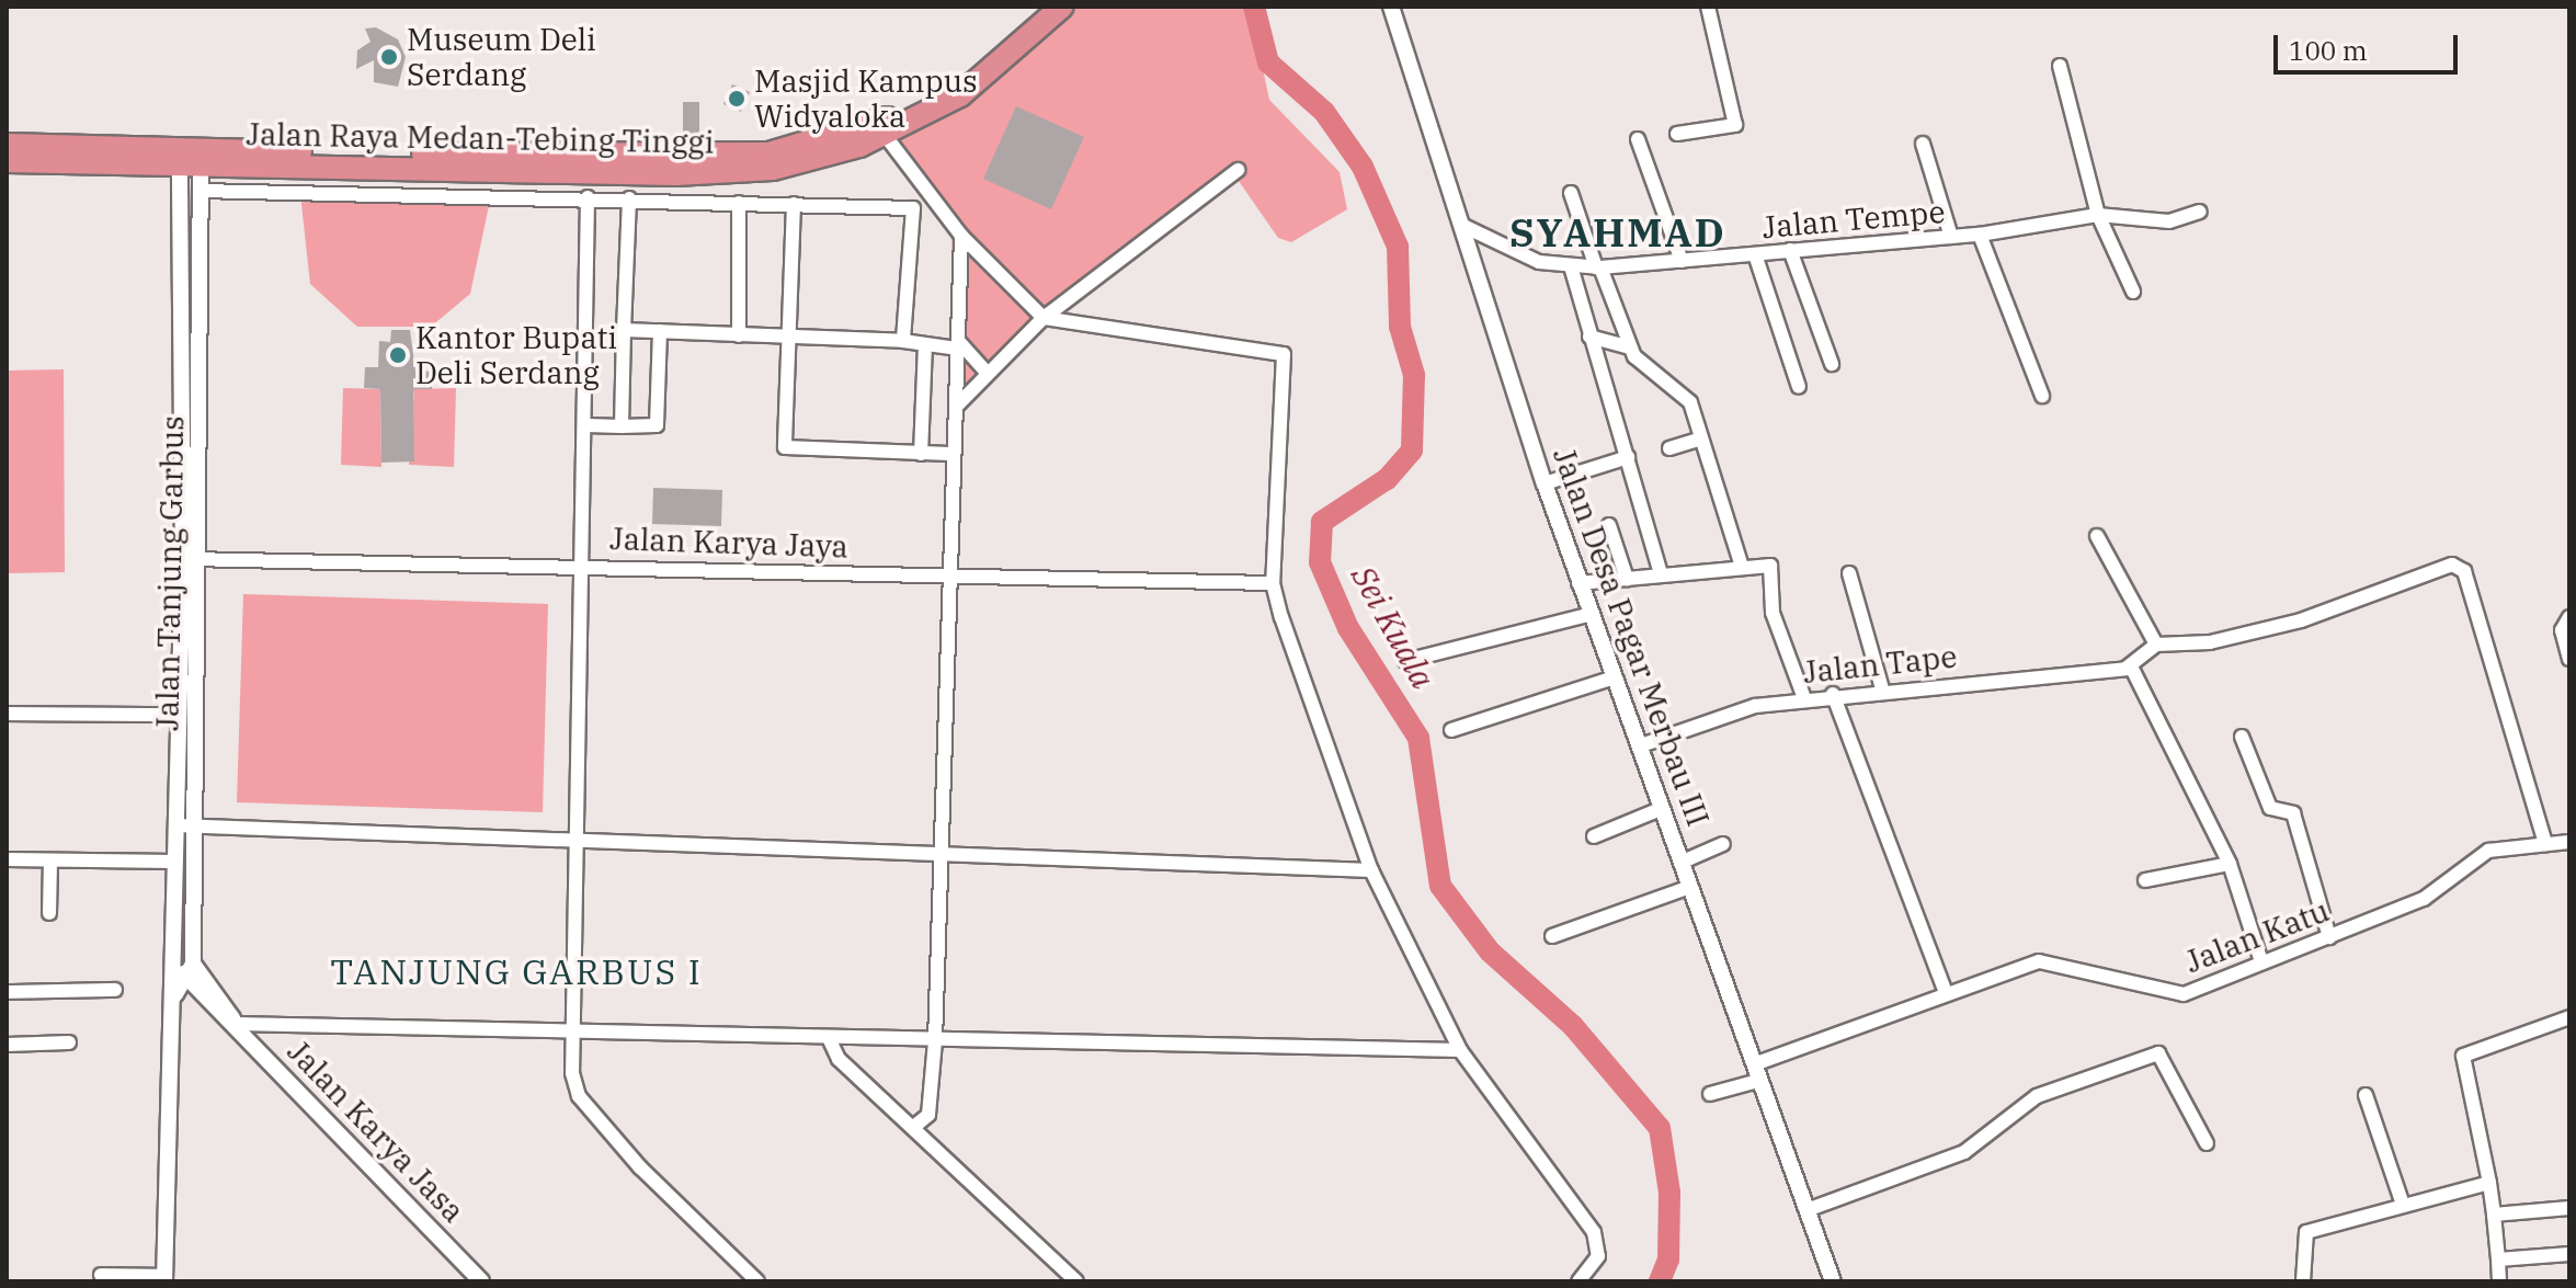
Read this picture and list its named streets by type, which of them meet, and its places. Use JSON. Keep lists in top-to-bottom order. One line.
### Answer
{"streets":{"highway":["Jalan Raya Medan-Tebing Tinggi"],"street":["Jalan Tempe","Jalan Karya Jaya","Jalan Tanjung Garbus","Jalan Desa Pagar Merbau III","Jalan Tape","Jalan Katu","Jalan Karya Jasa"]},"crossings":[["Jalan Raya Medan-Tebing Tinggi","Jalan Tanjung Garbus"],["Jalan Tempe","Jalan Desa Pagar Merbau III"],["Jalan Karya Jaya","Jalan Tanjung Garbus"],["Jalan Tanjung Garbus","Jalan Karya Jasa"],["Jalan Desa Pagar Merbau III","Jalan Tape"],["Jalan Desa Pagar Merbau III","Jalan Katu"]],"districts":["SYAHMAD","TANJUNG GARBUS I"],"water":["Sei Kuala"],"places":["Museum Deli Serdang","Masjid Kampus Widyaloka","Kantor Bupati Deli Serdang"],"scale_bar":"100 m"}
